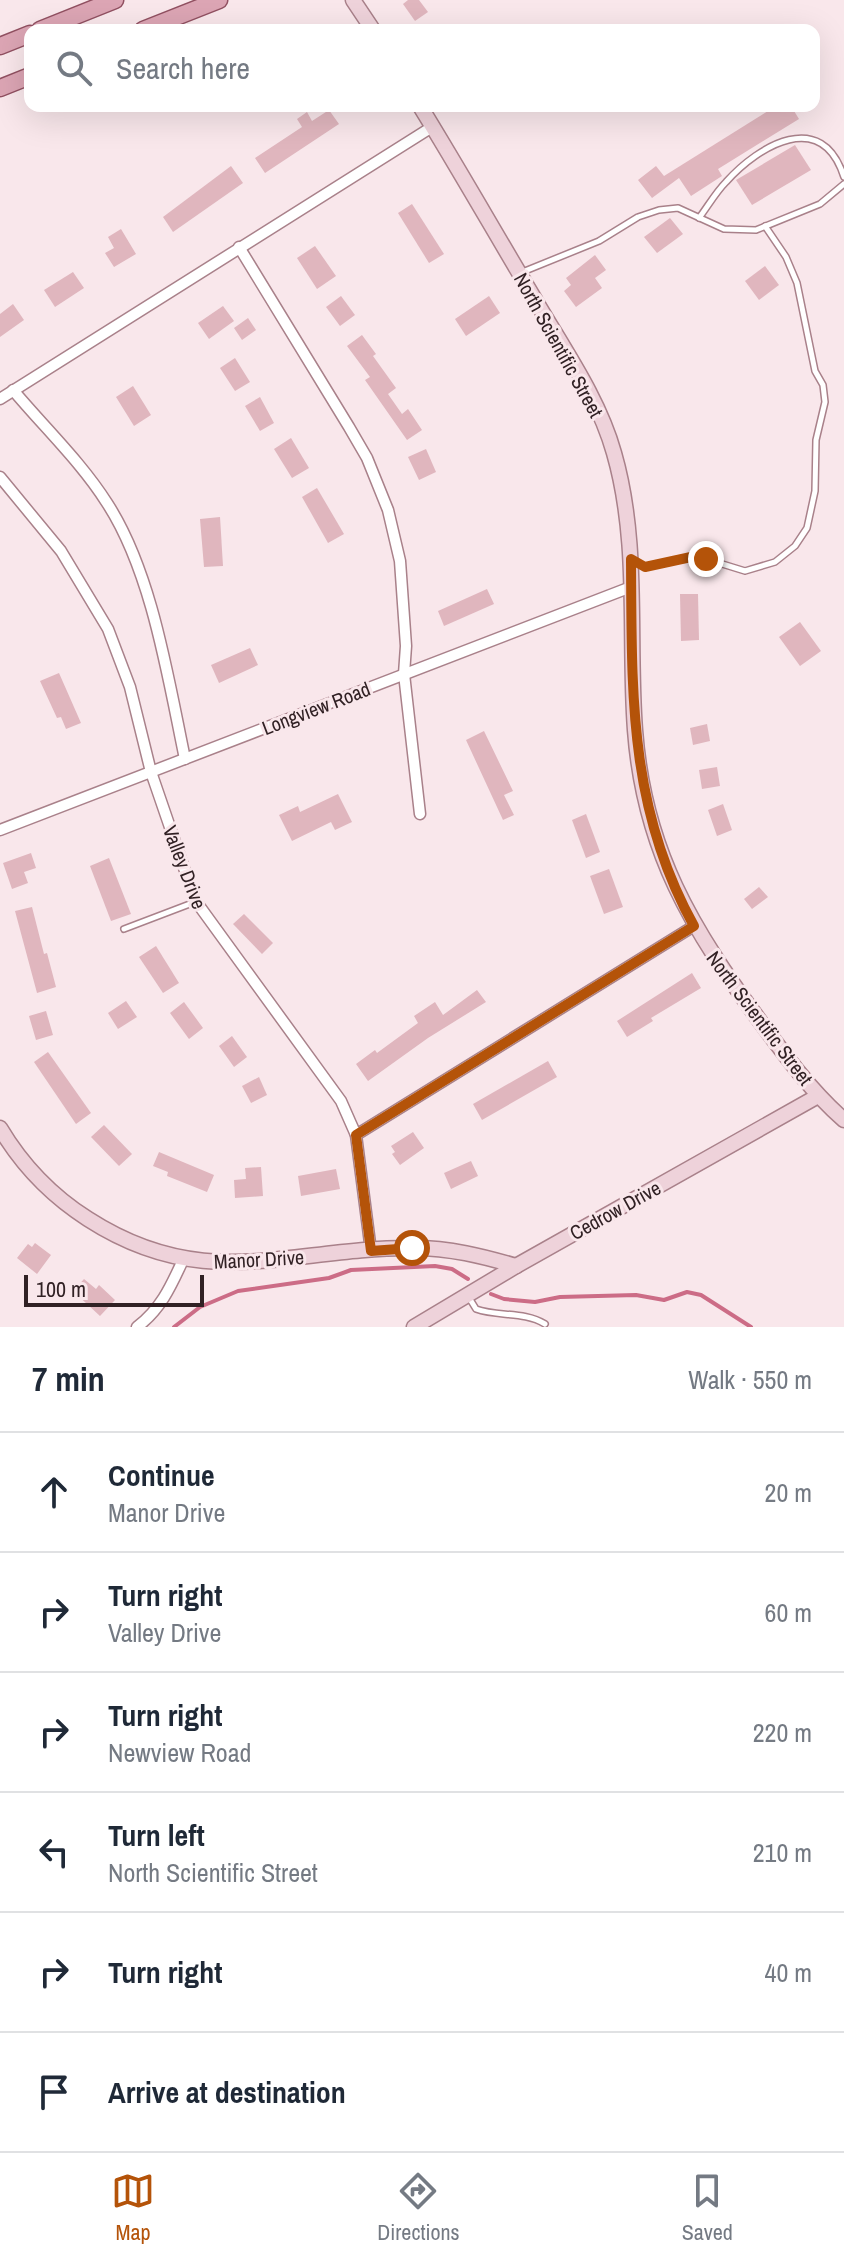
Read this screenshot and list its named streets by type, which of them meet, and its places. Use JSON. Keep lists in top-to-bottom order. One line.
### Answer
{"streets":{"street":["North Scientific Street","Longview Road","Valley Drive","Cedrow Drive","Manor Drive"]},"crossings":[["North Scientific Street","Longview Road"],["North Scientific Street","Cedrow Drive"],["Longview Road","Valley Drive"],["Valley Drive","Manor Drive"],["Cedrow Drive","Manor Drive"]],"scale_bar":"100 m","page":{"search":"Search here","scale":"100 m","heading":["7 min","Walk · 550 m"],"list":[["Continue","Manor Drive","20 m"],["Turn right","Valley Drive","60 m"],["Turn right","Newview Road","220 m"],["Turn left","North Scientific Street","210 m"],["Turn right","40 m"],"Arrive at destination"],"nav":["Map","Directions","Saved"]}}
